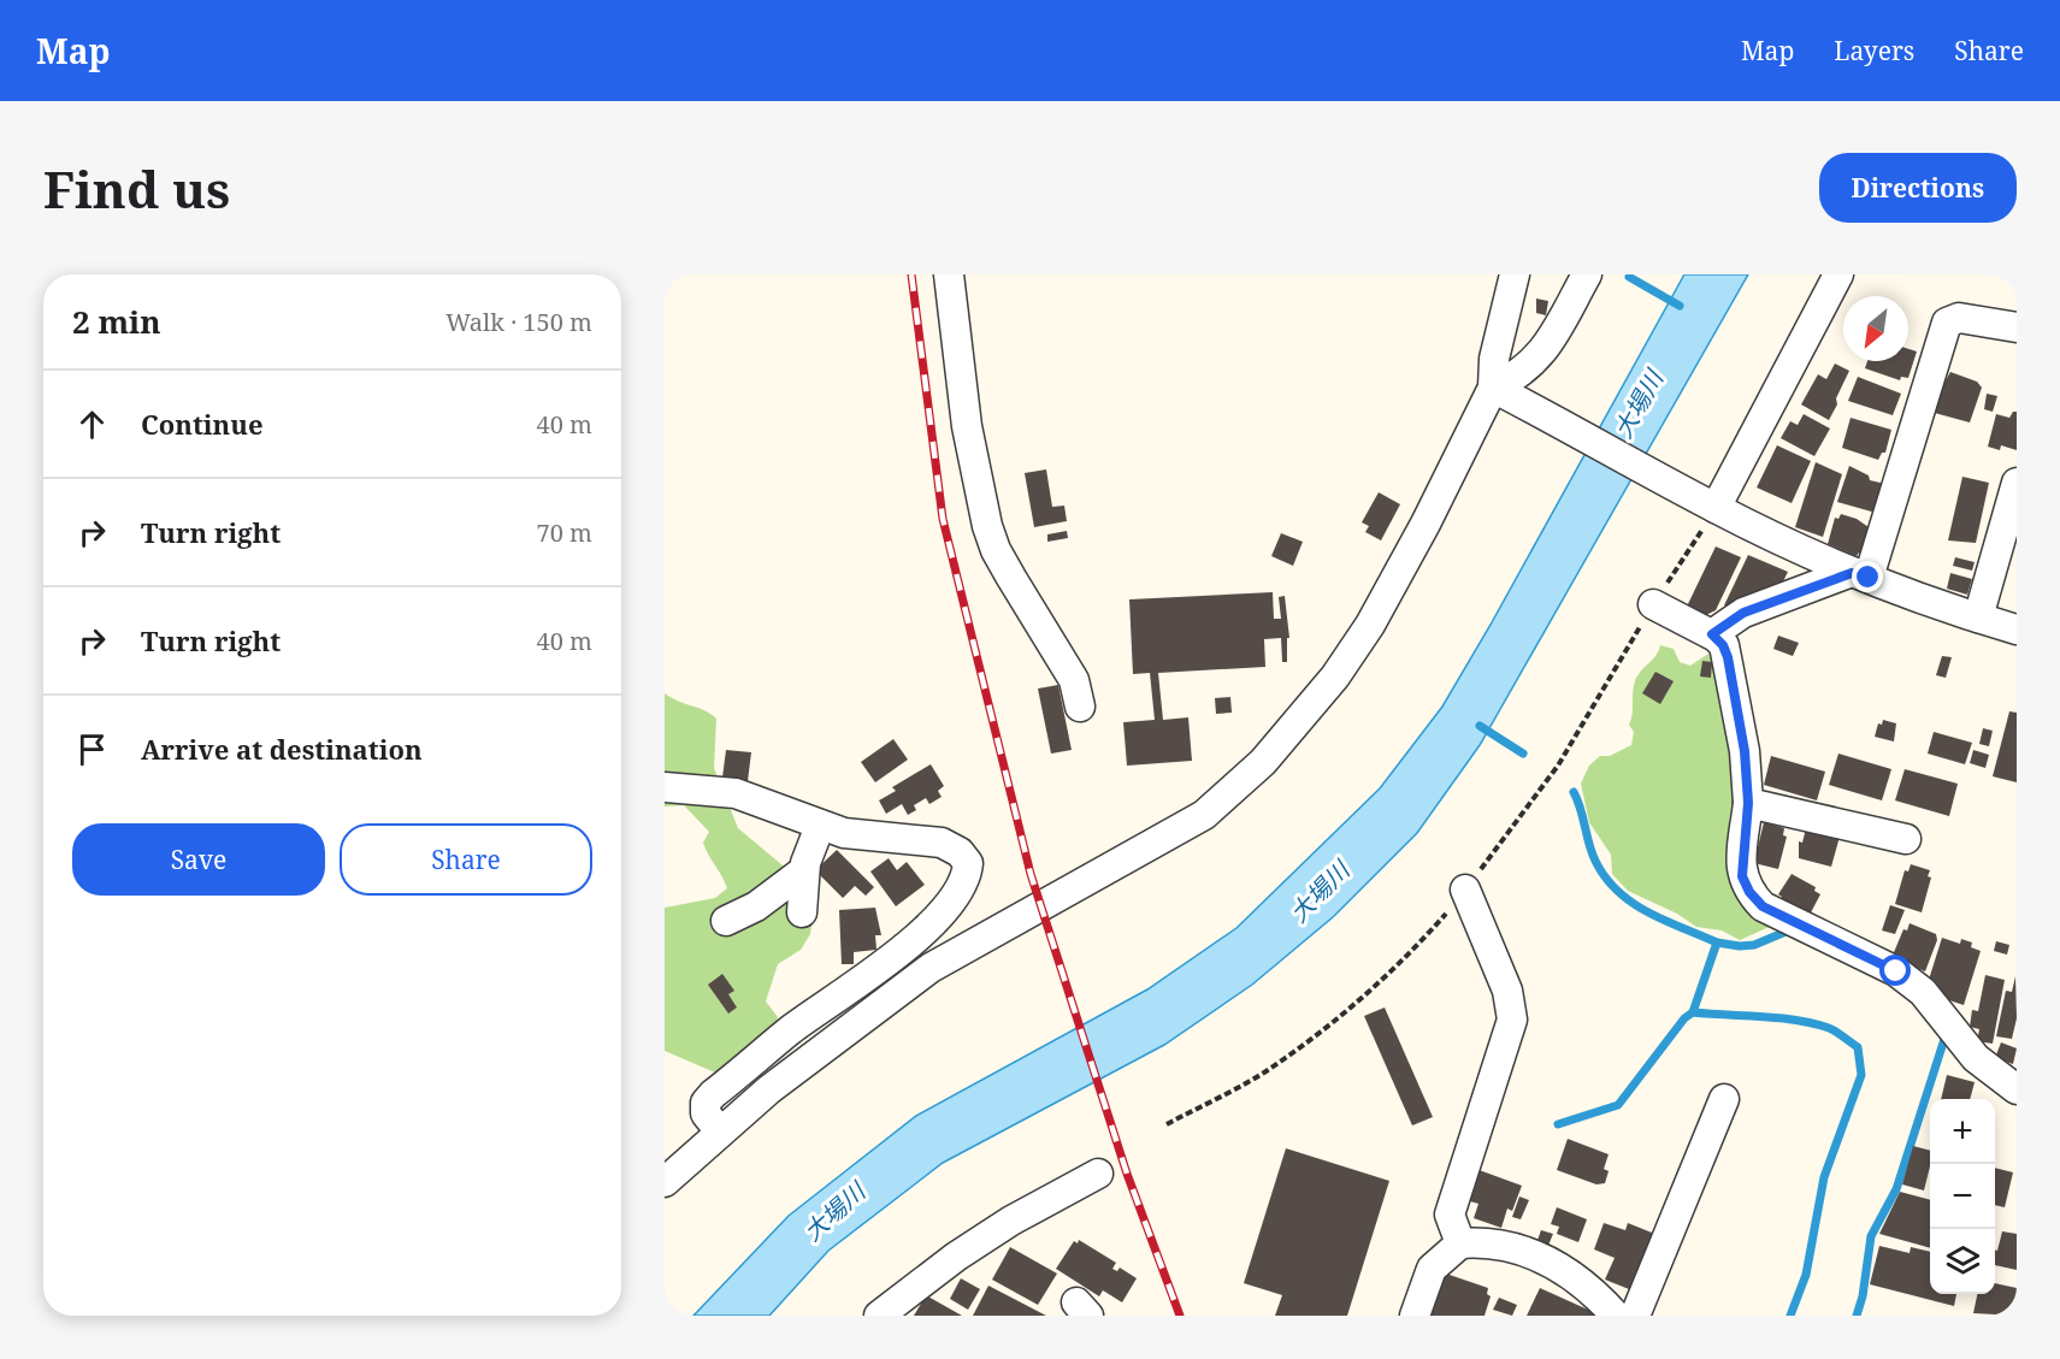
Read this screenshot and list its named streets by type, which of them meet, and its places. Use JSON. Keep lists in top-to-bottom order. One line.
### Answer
{"water":["大場川"],"north":"bottom left","page":{"header":"Map","nav":["Map","Layers","Share"],"buttons":["Directions",["Save","Share"]],"title":"Find us","heading":["2 min","Walk · 150 m"],"list":[["Continue","40 m"],["Turn right","70 m"],["Turn right","40 m"],"Arrive at destination"],"map_buttons":["+","−"]}}
